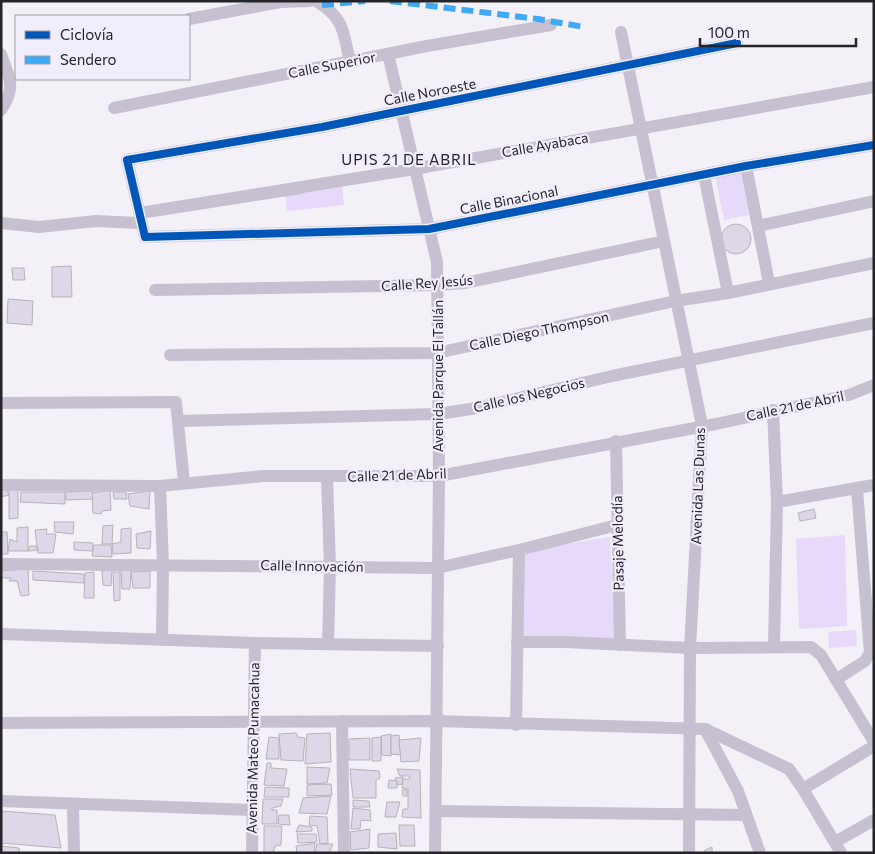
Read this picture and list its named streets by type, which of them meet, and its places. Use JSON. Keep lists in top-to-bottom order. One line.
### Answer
{"streets":{"street":["Calle Superior","Calle Noroeste","Calle Ayabaca","Calle Binacional","Calle Rey Jesús","Calle Diego Thompson","Avenida Parque El Tallán","Calle los Negocios","Calle 21 de Abril","Avenida Las Dunas","Pasaje Melodía","Calle Innovación","Avenida Mateo Pumacahua"]},"crossings":[["Calle Superior","Avenida Parque El Tallán"],["Calle Noroeste","Calle Ayabaca"],["Calle Noroeste","Calle Binacional"],["Calle Noroeste","Avenida Parque El Tallán"],["Calle Noroeste","Avenida Las Dunas"],["Calle Ayabaca","Calle Binacional"],["Calle Ayabaca","Avenida Parque El Tallán"],["Calle Ayabaca","Avenida Las Dunas"],["Calle Binacional","Avenida Parque El Tallán"],["Calle Binacional","Avenida Las Dunas"],["Calle Rey Jesús","Avenida Parque El Tallán"],["Calle Rey Jesús","Avenida Las Dunas"],["Calle Diego Thompson","Avenida Parque El Tallán"],["Calle Diego Thompson","Avenida Las Dunas"],["Avenida Parque El Tallán","Calle los Negocios"],["Avenida Parque El Tallán","Calle 21 de Abril"],["Avenida Parque El Tallán","Calle Innovación"],["Calle los Negocios","Avenida Las Dunas"],["Calle 21 de Abril","Avenida Las Dunas"],["Calle 21 de Abril","Pasaje Melodía"],["Pasaje Melodía","Calle Innovación"]],"districts":["UPIS 21 DE ABRIL"],"legend":["Ciclovía","Sendero"],"scale_bar":"100 m"}
